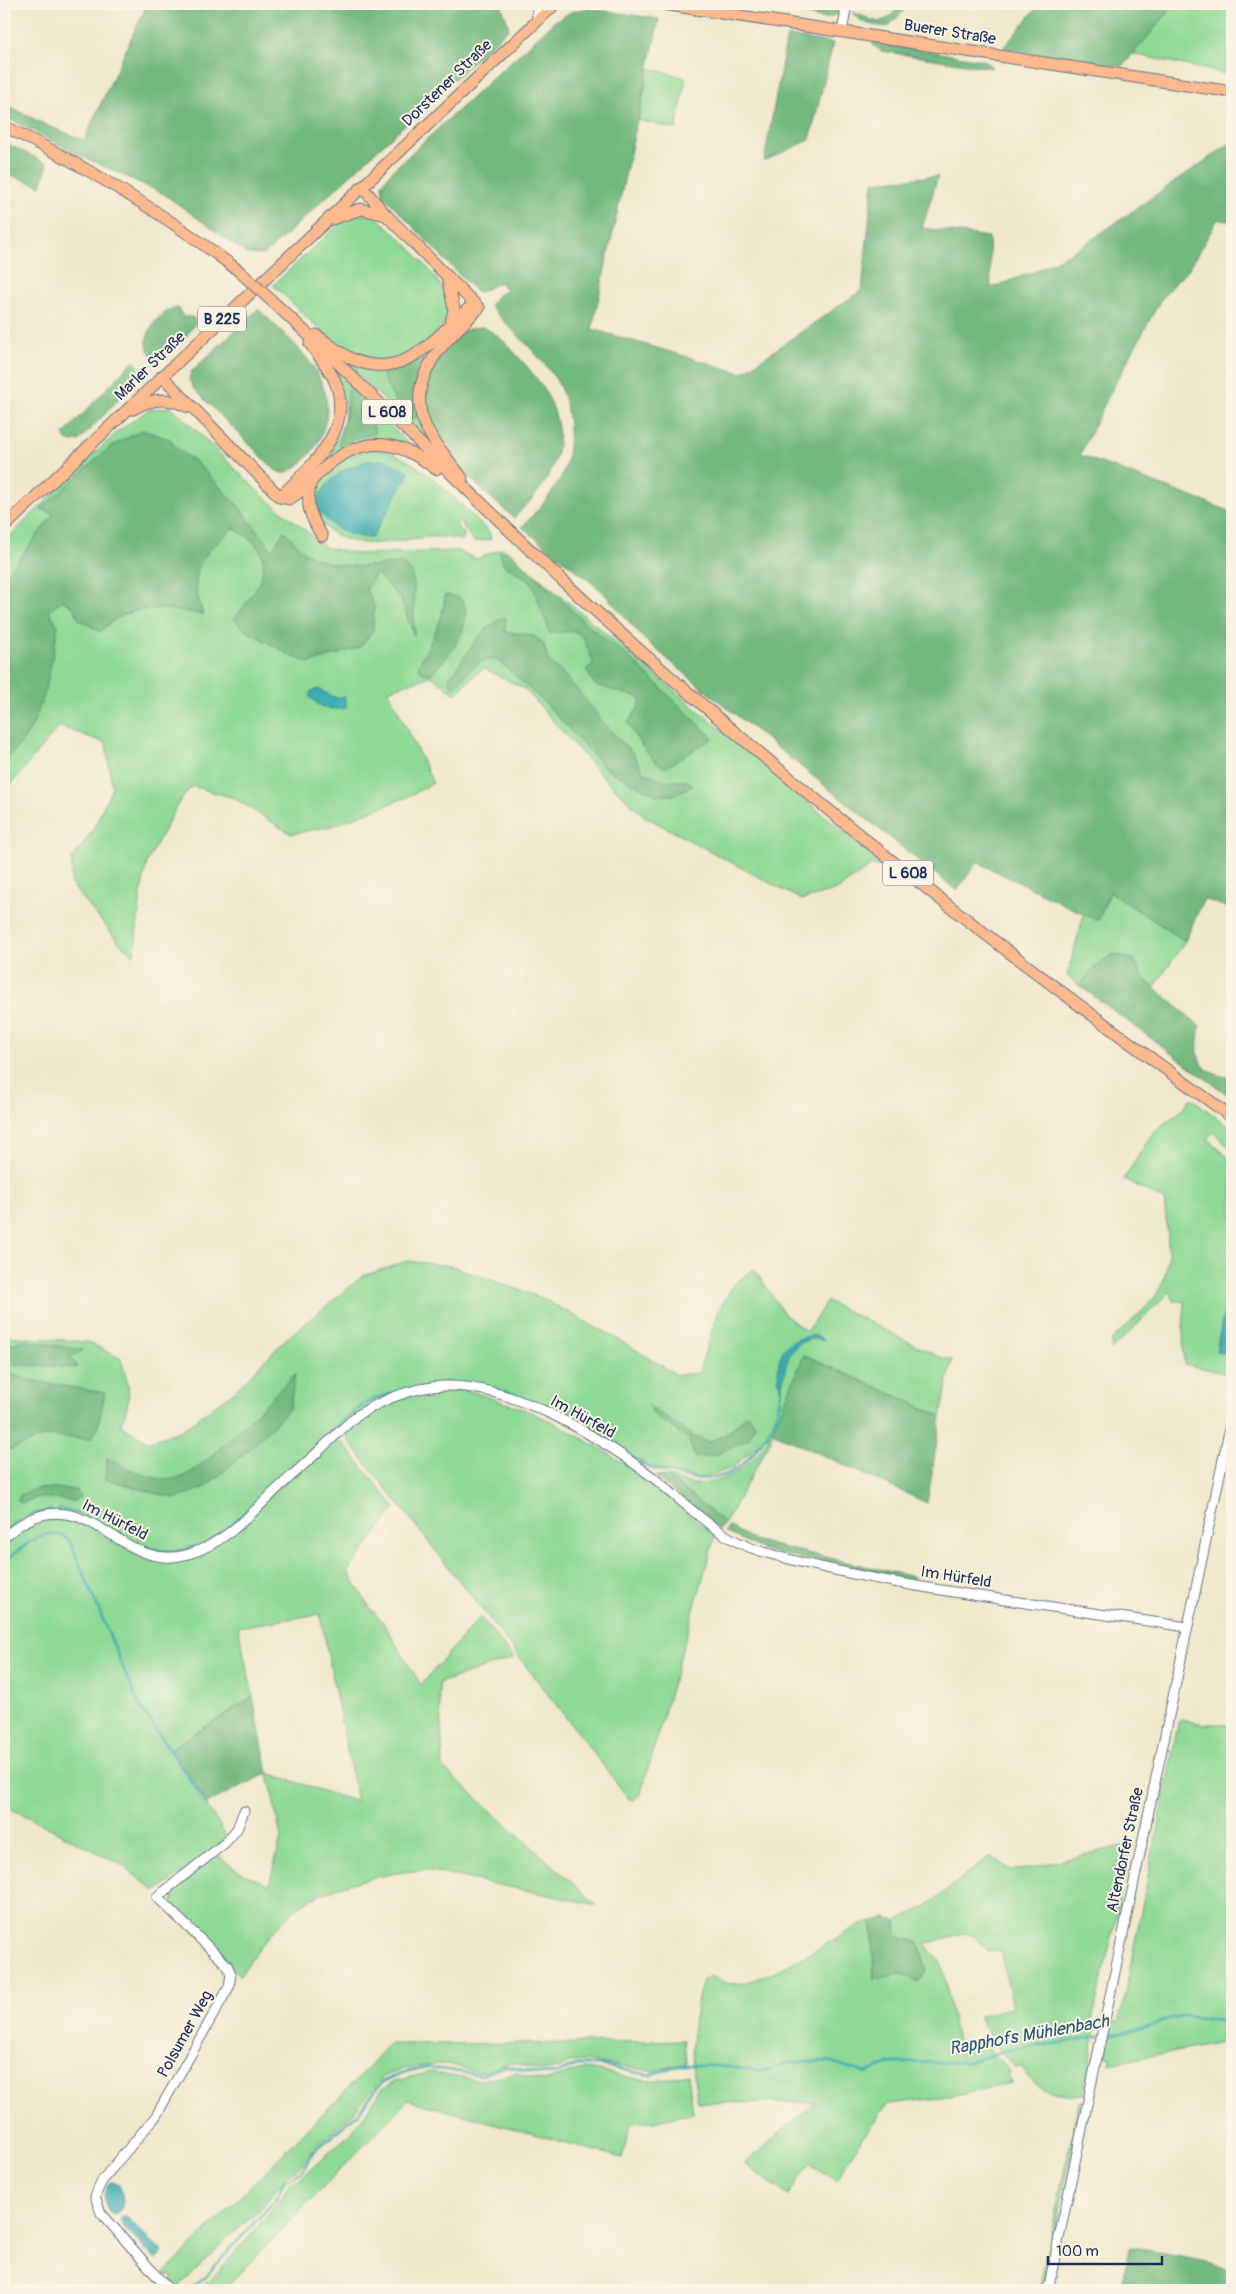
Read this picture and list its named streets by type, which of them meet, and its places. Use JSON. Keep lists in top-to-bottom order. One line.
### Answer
{"streets":{"main road":["Buerer Straße","Dorstener Straße","B 225","Marler Straße","L 608"],"street":["Im Hürfeld","Altendorfer Straße","Polsumer Weg"]},"crossings":[["Dorstener Straße","Marler Straße"],["Im Hürfeld","Altendorfer Straße"]],"water":["Rapphofs Mühlenbach"],"scale_bar":"100 m"}
